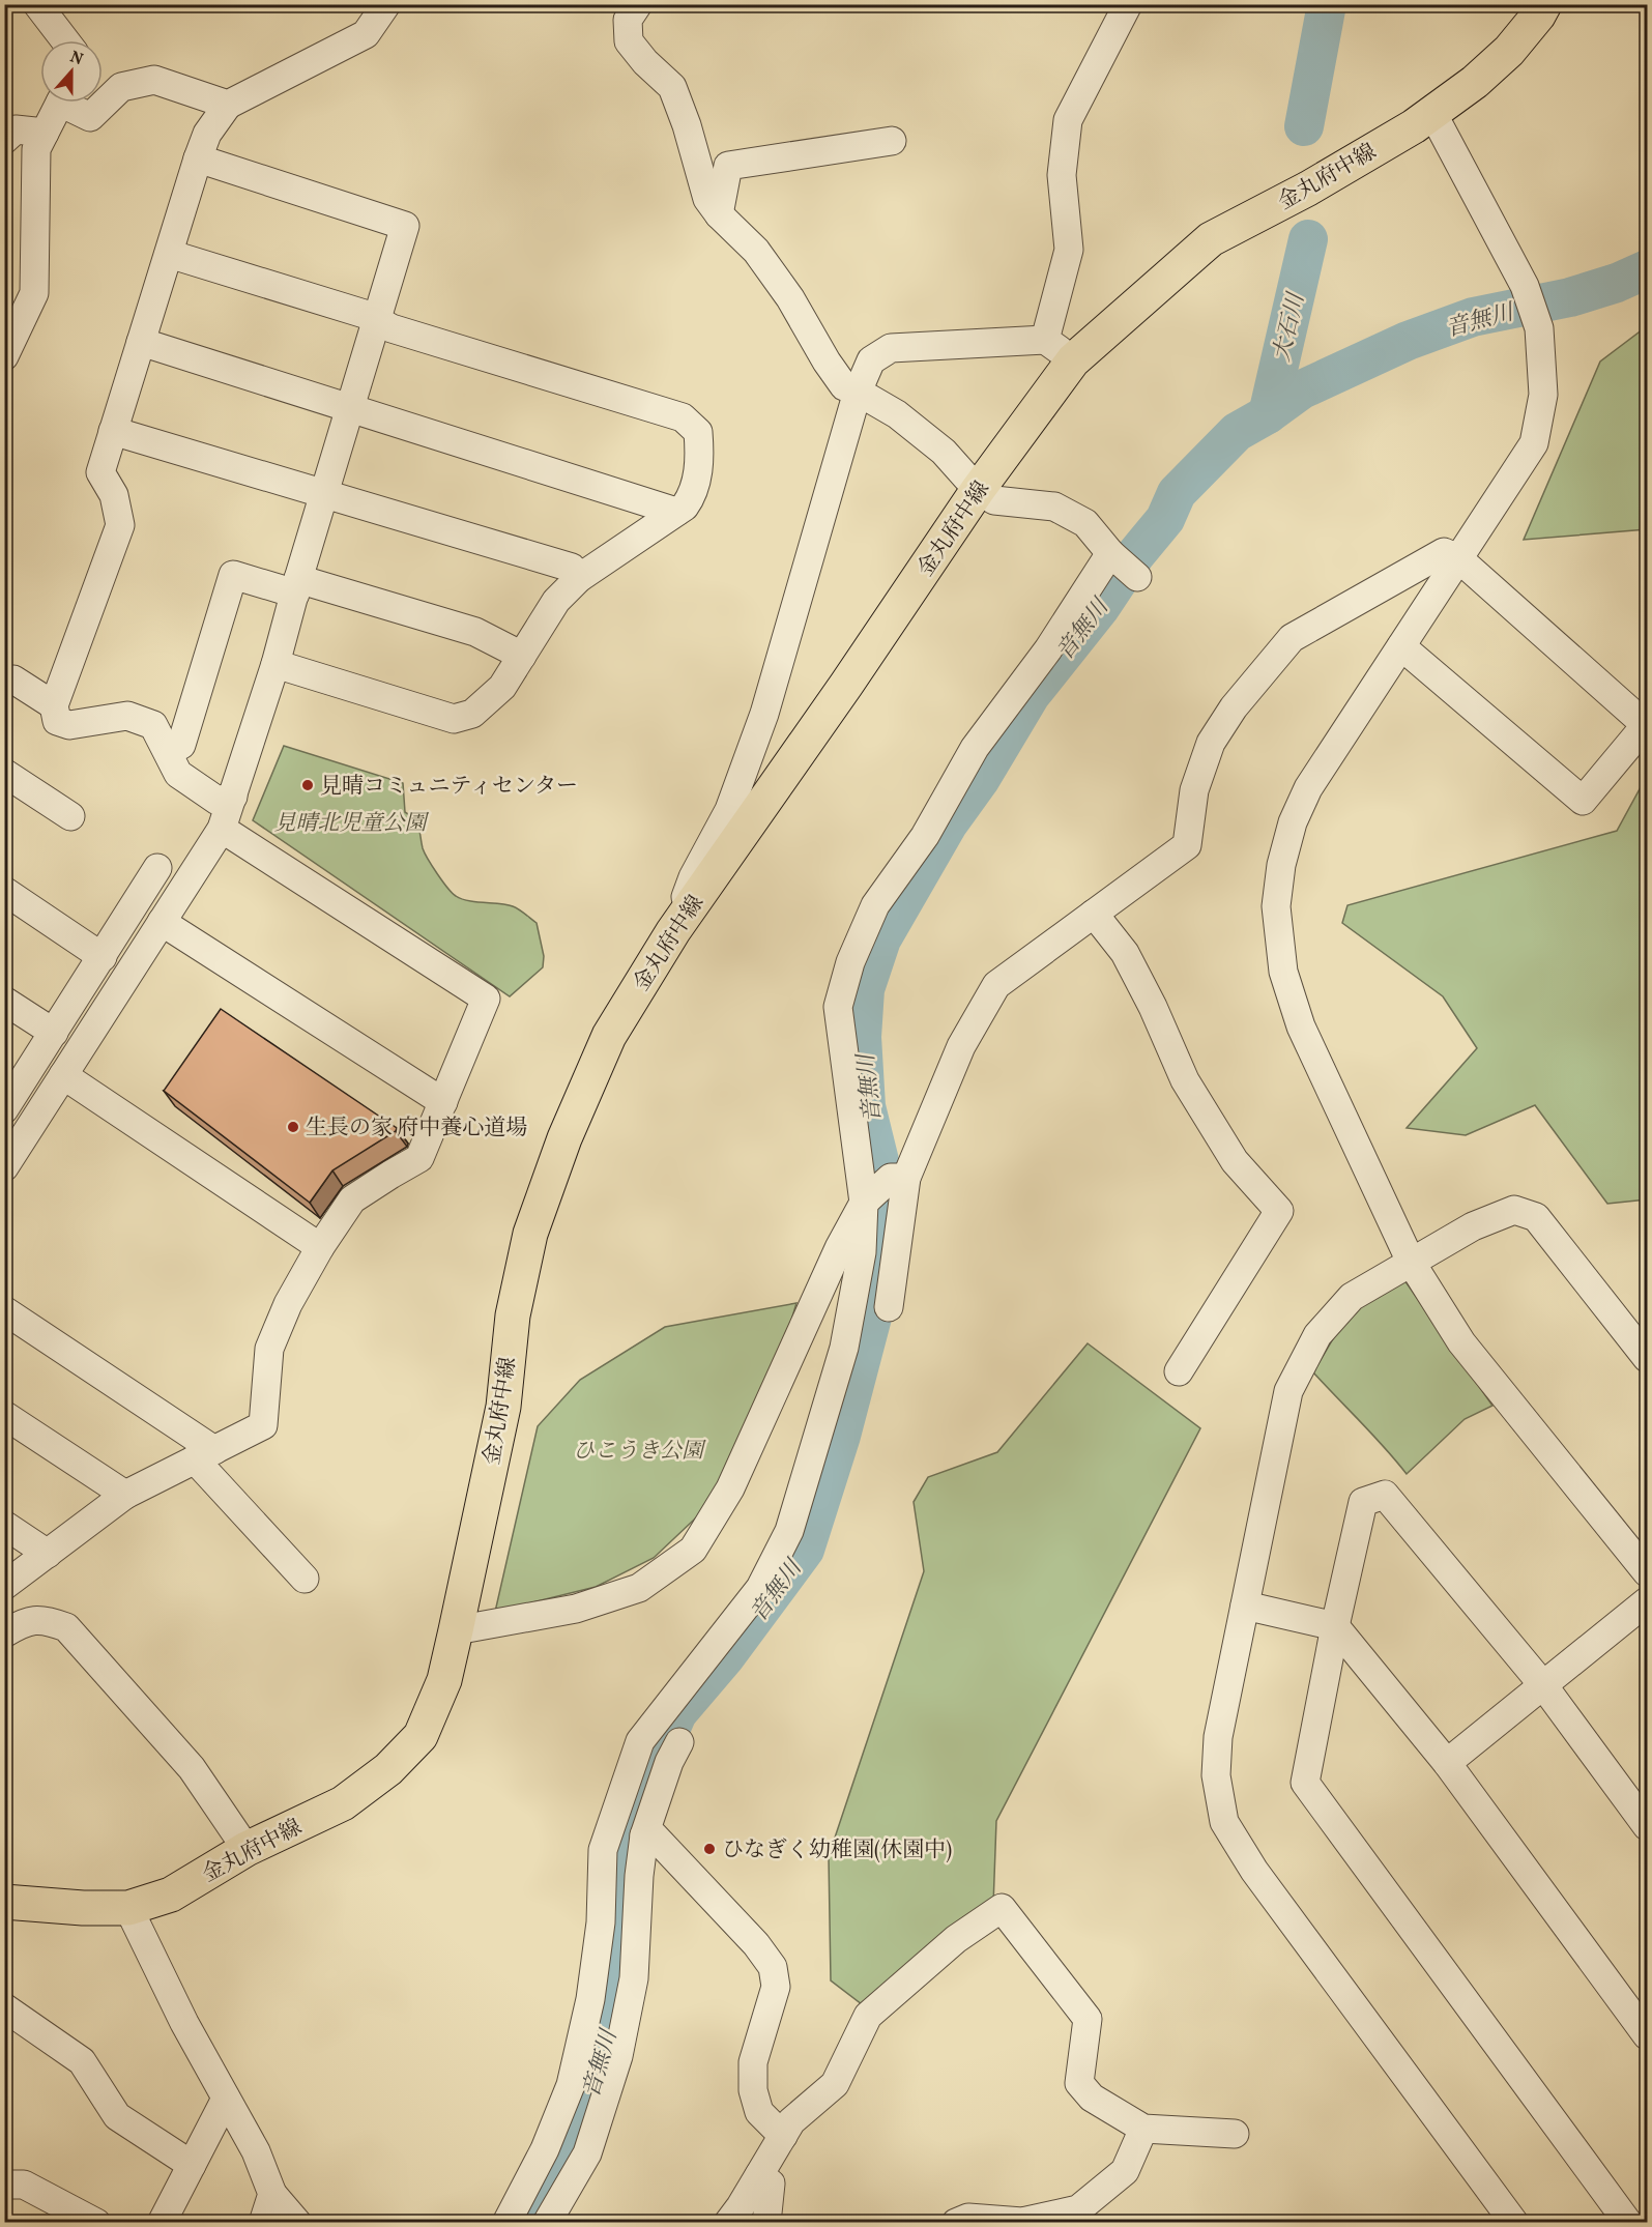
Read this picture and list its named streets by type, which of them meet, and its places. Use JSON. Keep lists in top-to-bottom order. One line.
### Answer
{"streets":{"main road":["金丸府中線"]},"water":["音無川","大石川"],"parks":["見晴北児童公園","ひこうき公園"],"places":["見晴コミュニティセンター","生長の家 府中養心道場","ひなぎく幼稚園(休園中)"],"north":"top"}
